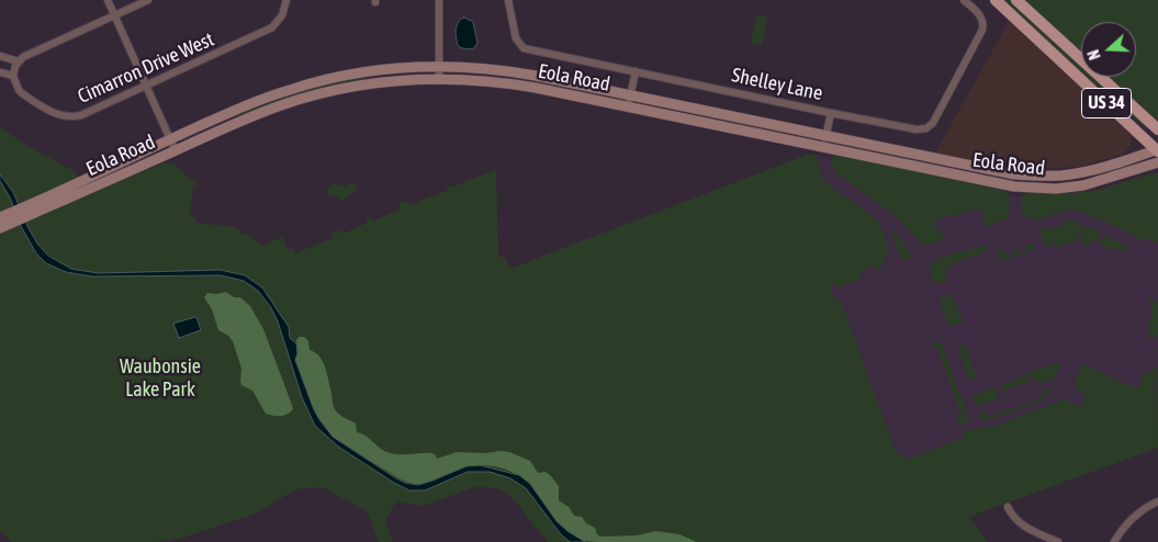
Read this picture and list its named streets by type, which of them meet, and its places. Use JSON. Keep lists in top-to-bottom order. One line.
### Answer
{"streets":{"main road":["Eola Road","US 34"],"street":["Cimarron Drive West","Shelley Lane"]},"crossings":[["Eola Road","US 34"]],"parks":["Waubonsie Lake Park"],"north":"left"}
